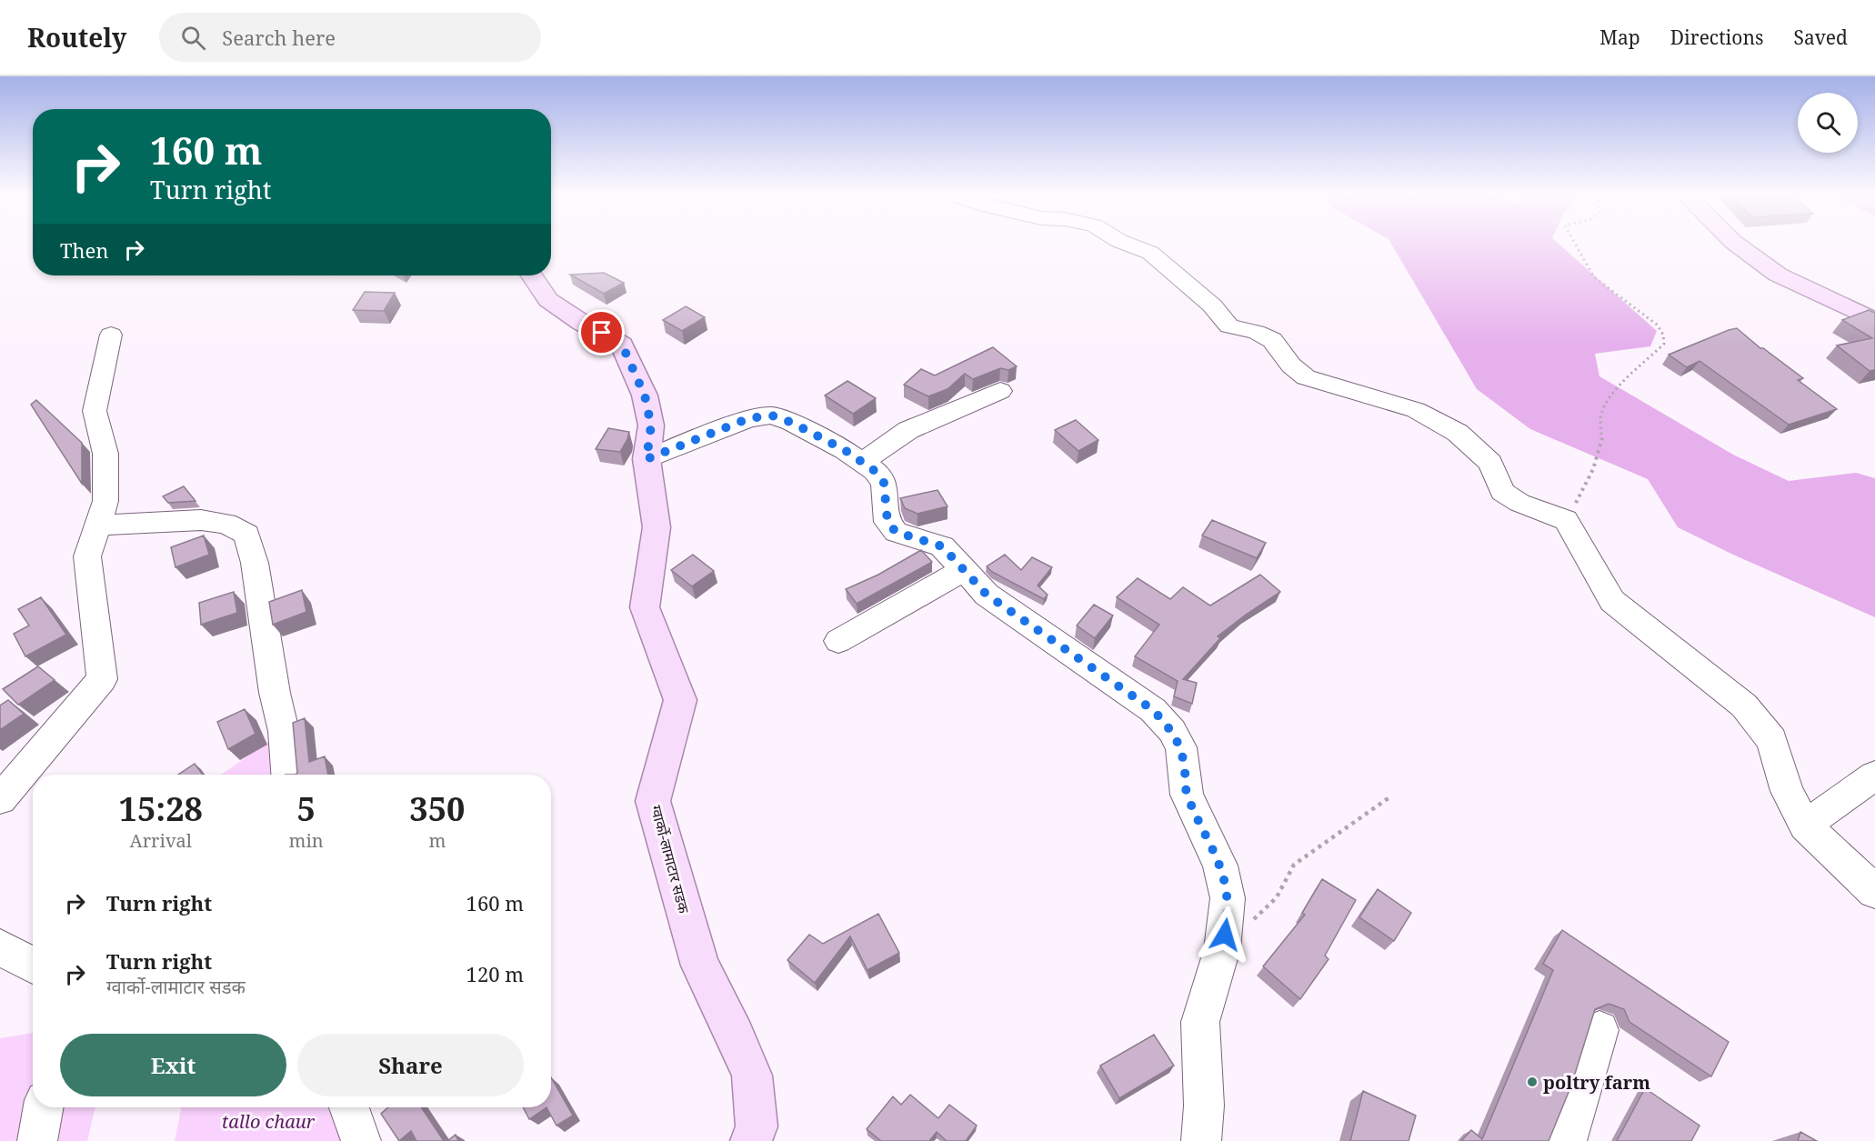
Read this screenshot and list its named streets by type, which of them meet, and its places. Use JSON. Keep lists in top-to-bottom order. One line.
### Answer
{"streets":{"main road":["ग्वार्को-लामाटार सडक"]},"parks":["tallo chaur"],"places":["poltry farm"],"page":{"header":"Routely","search":"Search here","nav":["Map","Directions","Saved"],"turn":["160 m","Turn right"],"then":"Then","eta":["15:28","Arrival","5","min","350","m"],"list":[{"name":"Turn right","value":"160 m"},{"name":"Turn right","note":"ग्वार्को-लामाटार सडक","value":"120 m"}],"buttons":["Exit","Share"]}}
